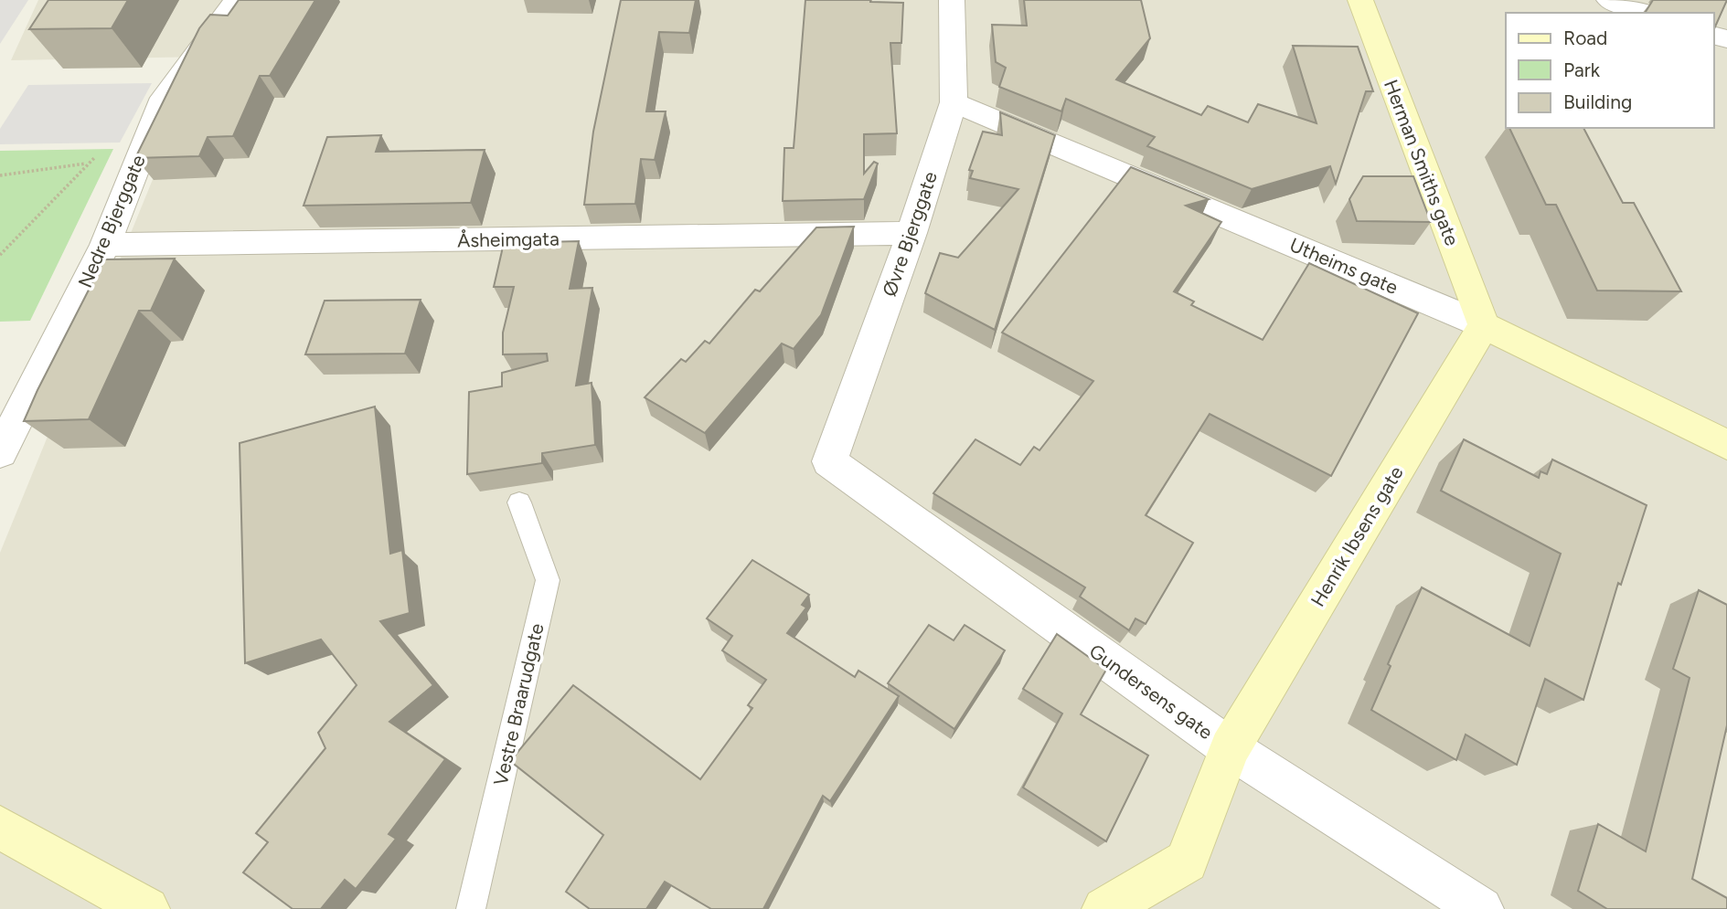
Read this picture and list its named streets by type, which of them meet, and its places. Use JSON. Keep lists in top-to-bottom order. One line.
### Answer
{"streets":{"street":["Herman Smiths gate","Nedre Bjerggate","Øvre Bjerggate","Åsheimgata","Utheims gate","Henrik Ibsens gate","Gundersens gate"],"lane":["Vestre Braarudgate"]},"crossings":[["Herman Smiths gate","Utheims gate"],["Herman Smiths gate","Henrik Ibsens gate"],["Nedre Bjerggate","Åsheimgata"],["Øvre Bjerggate","Åsheimgata"],["Øvre Bjerggate","Utheims gate"],["Øvre Bjerggate","Gundersens gate"],["Utheims gate","Henrik Ibsens gate"],["Henrik Ibsens gate","Gundersens gate"]],"legend":["Road","Park","Building"]}
